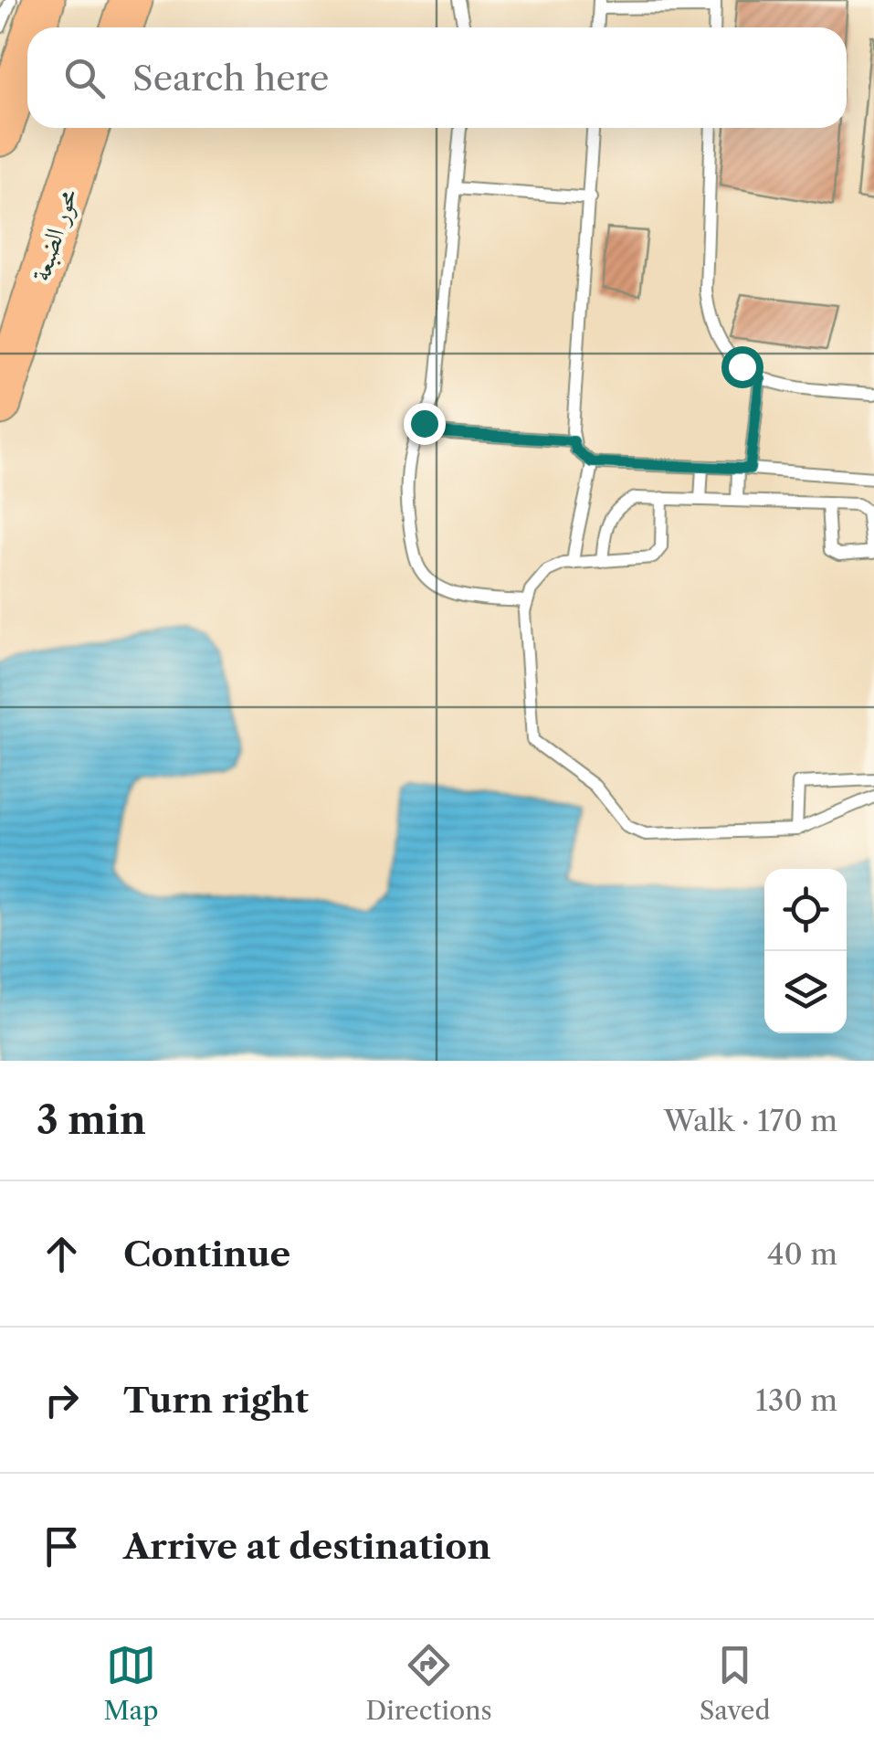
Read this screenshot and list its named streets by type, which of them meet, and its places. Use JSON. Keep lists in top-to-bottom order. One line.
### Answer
{"streets":{"highway":["محور الضبعة"]},"page":{"search":"Search here","heading":["3 min","Walk · 170 m"],"list":[["Continue","40 m"],["Turn right","130 m"],"Arrive at destination"],"nav":["Map","Directions","Saved"]}}
